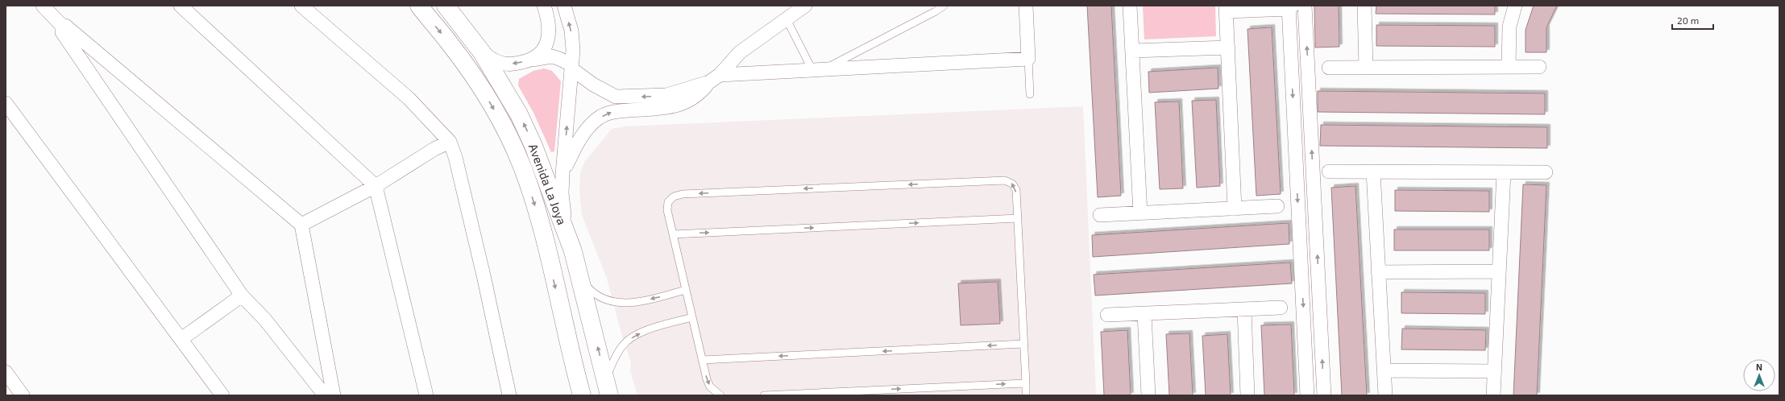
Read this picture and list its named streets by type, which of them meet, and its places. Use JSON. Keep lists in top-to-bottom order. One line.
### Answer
{"streets":{"main road":["Avenida La Joya"]},"scale_bar":"20 m","north":"top"}
